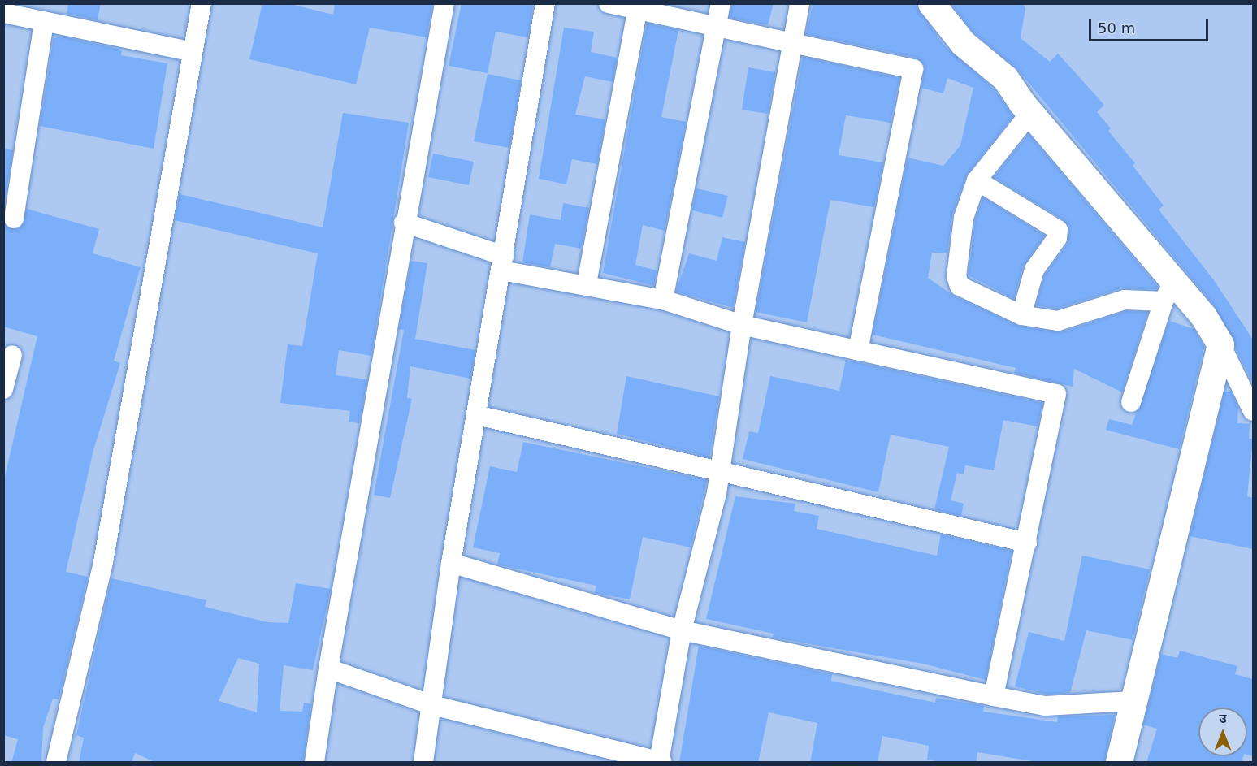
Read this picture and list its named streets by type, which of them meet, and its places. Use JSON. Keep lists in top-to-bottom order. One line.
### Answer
{"scale_bar":"50 m","north":"top"}
